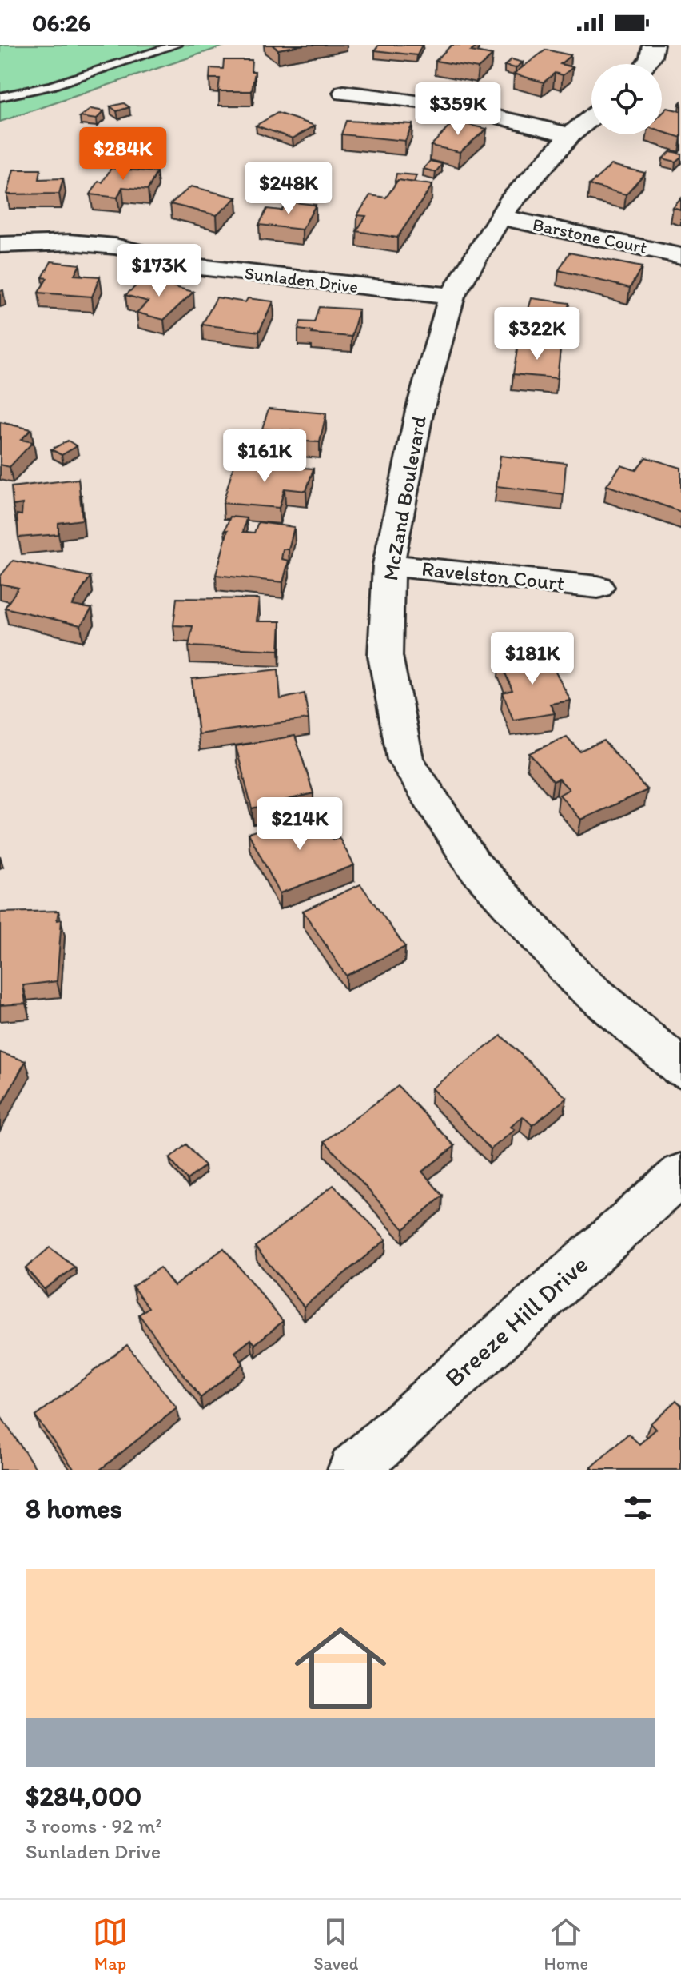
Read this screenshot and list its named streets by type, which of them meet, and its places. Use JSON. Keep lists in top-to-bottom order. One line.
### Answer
{"streets":{"street":["Barstone Court","Sunladen Drive","McZand Boulevard","Ravelston Court","Breeze Hill Drive"]},"crossings":[["Barstone Court","McZand Boulevard"],["Sunladen Drive","McZand Boulevard"],["McZand Boulevard","Ravelston Court"]],"page":{"status":"06:26","price":["$359K","$284K","$248K","$173K","$322K","$161K","$181K","$214K"],"heading":"8 homes","list":[{"name":"$284,000","note":"3 rooms · 92 m² · Sunladen Drive"}],"tabs":["Map","Saved","Home"]}}
